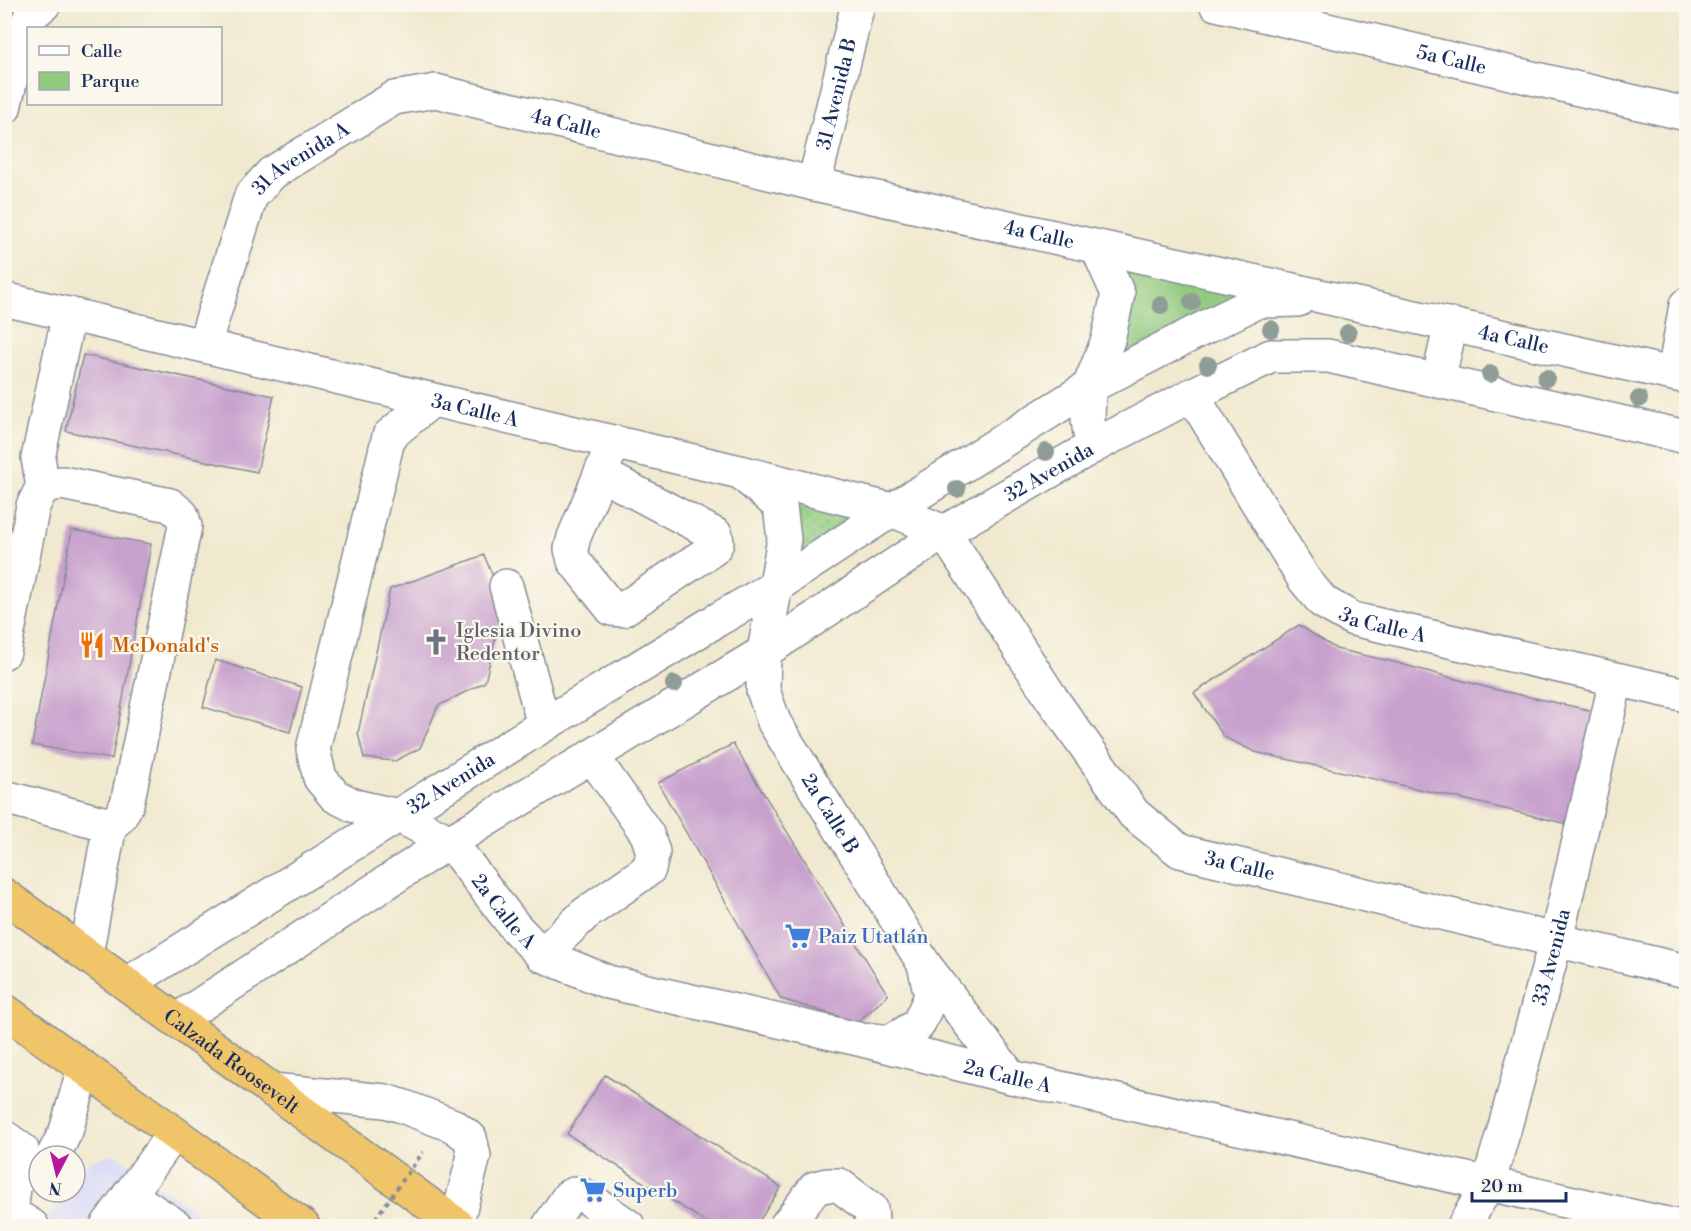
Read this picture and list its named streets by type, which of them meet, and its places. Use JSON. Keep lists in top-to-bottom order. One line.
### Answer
{"streets":{"highway":["Calzada Roosevelt"],"street":["5a Calle","31 Avenida B","4a Calle","31 Avenida A","3a Calle A","32 Avenida","2a Calle B","3a Calle","2a Calle A","33 Avenida"]},"crossings":[["31 Avenida B","4a Calle"],["4a Calle","31 Avenida A"],["4a Calle","32 Avenida"],["31 Avenida A","3a Calle A"],["3a Calle A","32 Avenida"],["3a Calle A","3a Calle"],["3a Calle A","33 Avenida"],["32 Avenida","2a Calle B"],["32 Avenida","3a Calle"],["32 Avenida","2a Calle A"],["32 Avenida","Calzada Roosevelt"],["2a Calle B","2a Calle A"],["3a Calle","33 Avenida"],["2a Calle A","33 Avenida"]],"places":{"church":["Iglesia Divino Redentor"],"restaurant":["McDonald's"],"supermarket":["Paiz Utatlán","Superb"]},"legend":["Calle","Parque"],"scale_bar":"20 m","north":"bottom"}
